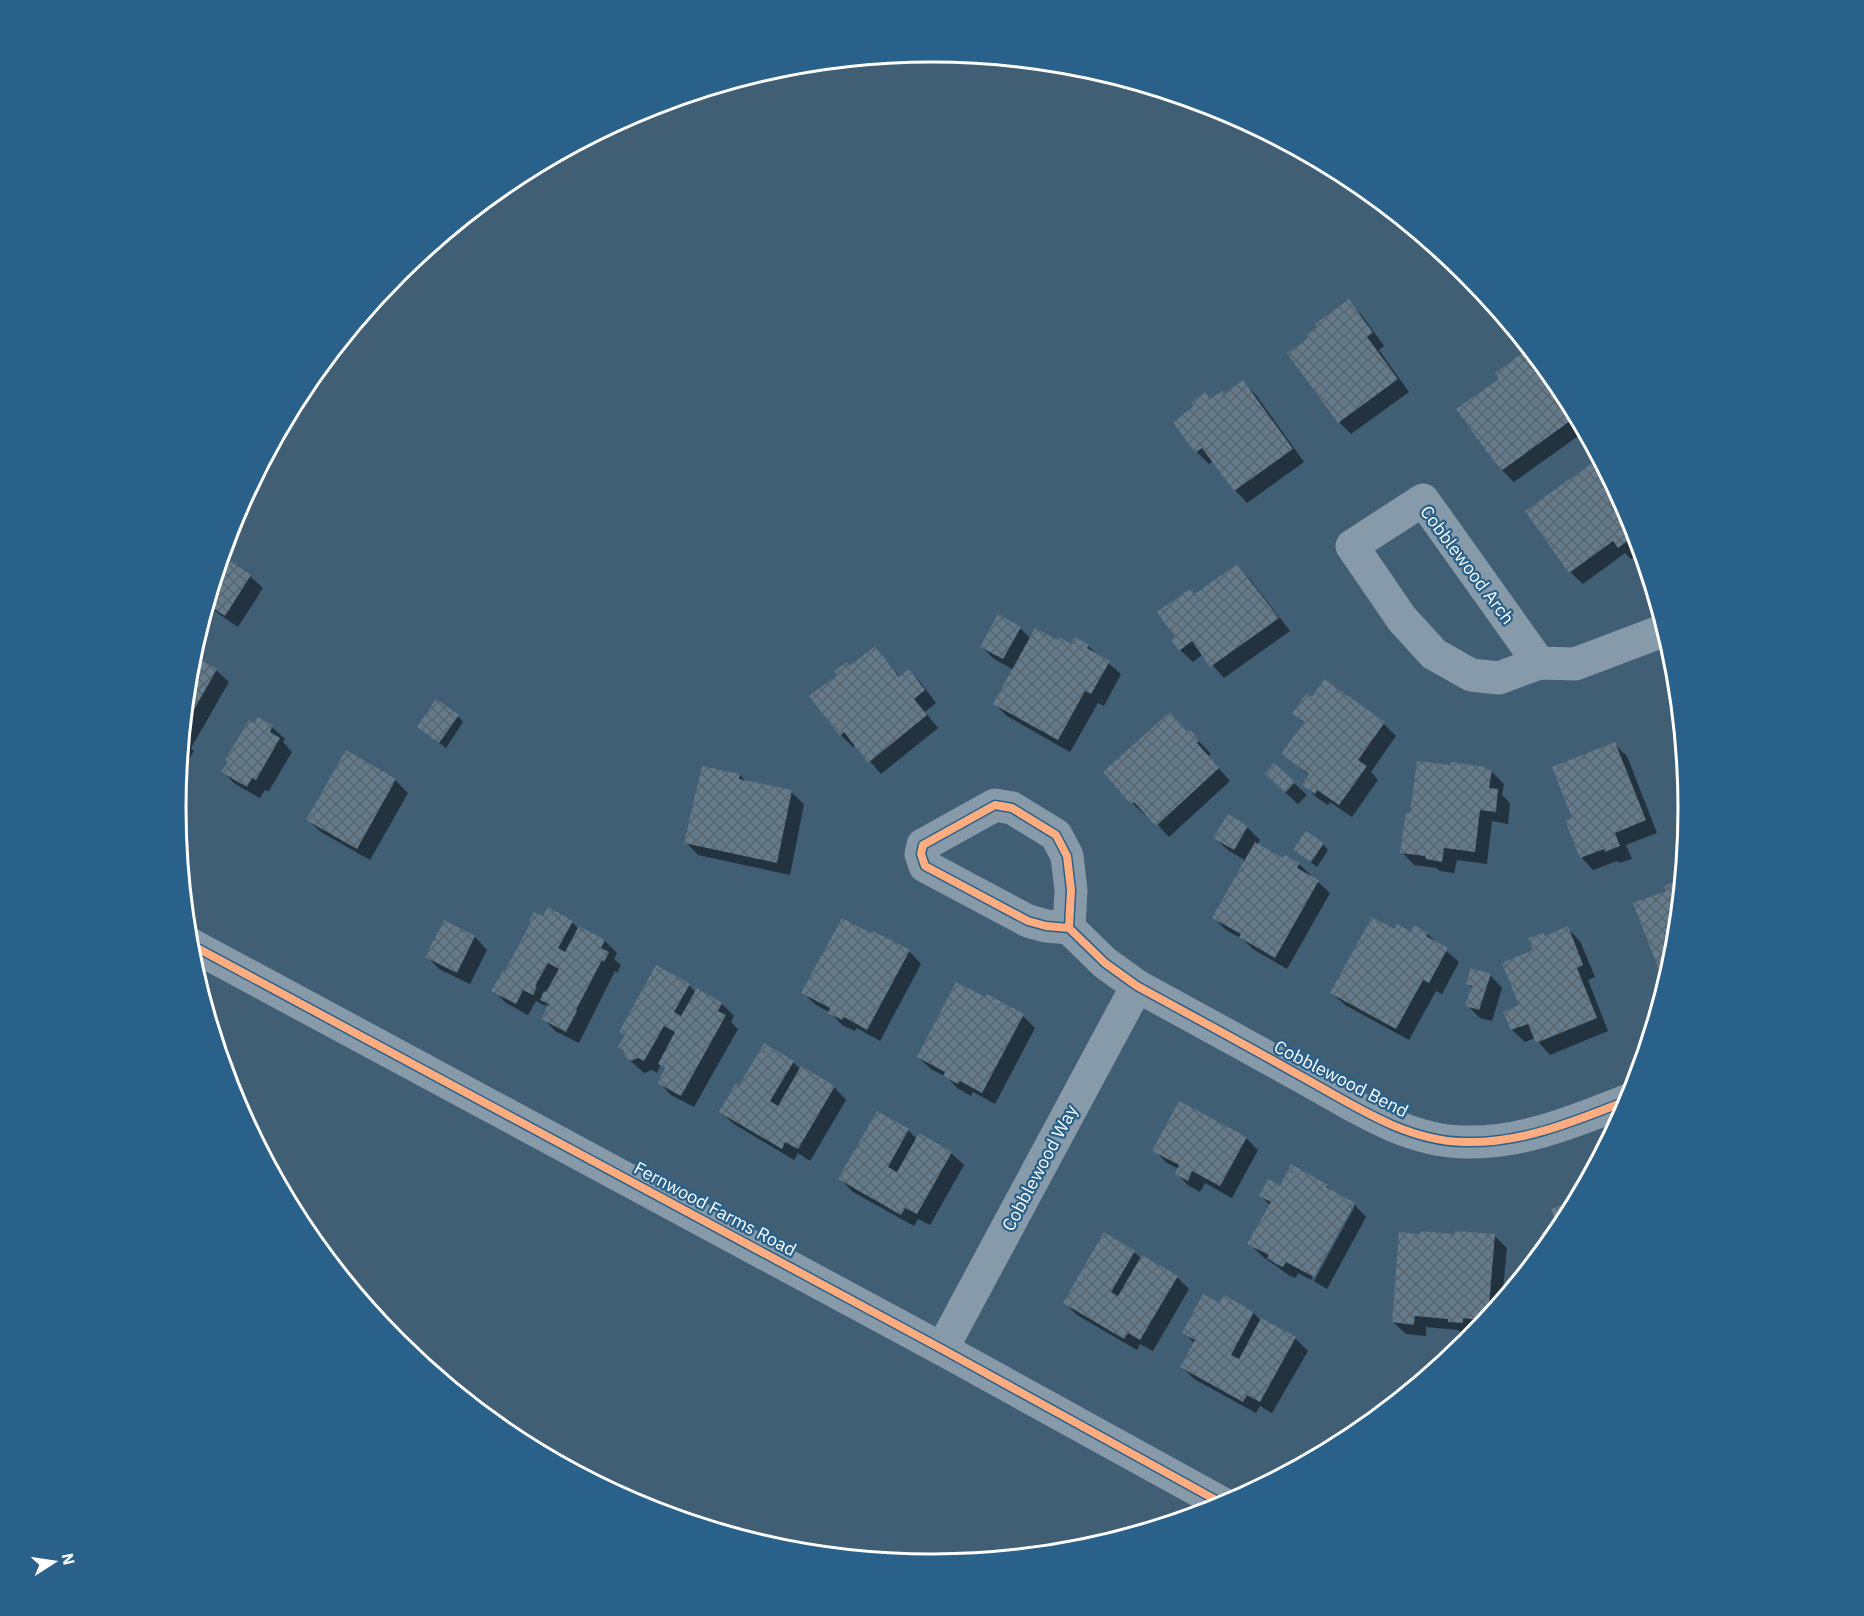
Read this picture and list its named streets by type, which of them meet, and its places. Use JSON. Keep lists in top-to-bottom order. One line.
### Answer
{"streets":{"street":["Cobblewood Arch","Cobblewood Bend","Cobblewood Way","Fernwood Farms Road"]},"crossings":[["Cobblewood Bend","Cobblewood Way"],["Cobblewood Way","Fernwood Farms Road"]],"north":"right"}
